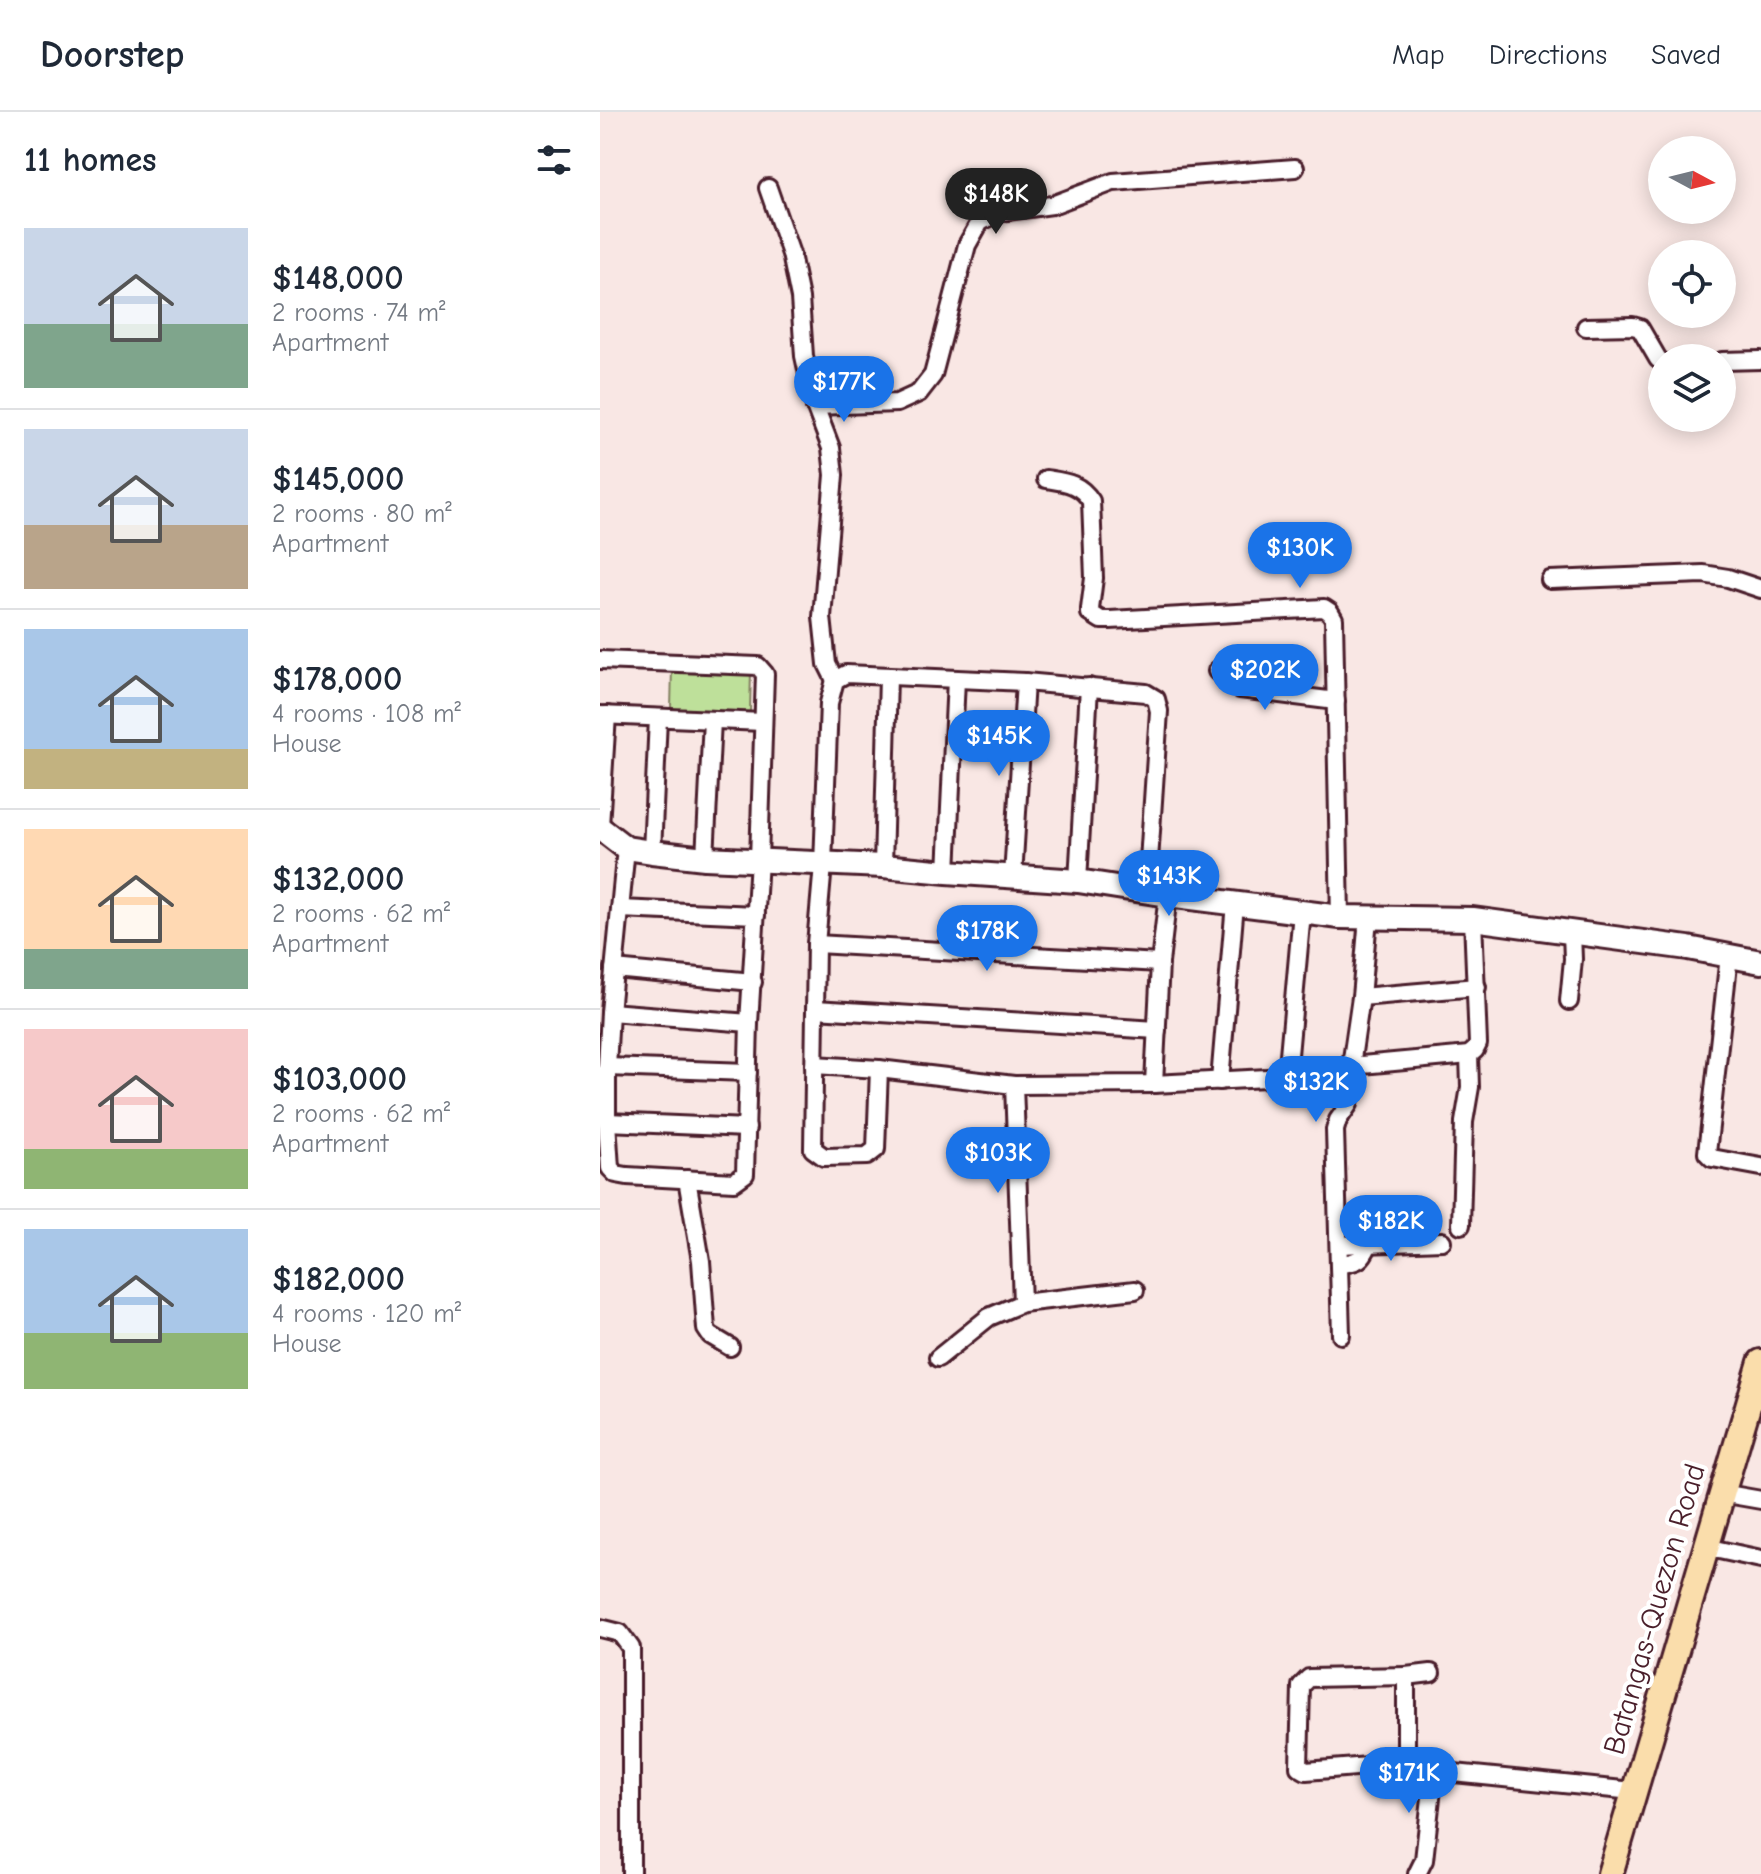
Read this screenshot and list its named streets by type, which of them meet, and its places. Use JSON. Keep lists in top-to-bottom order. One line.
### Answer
{"streets":{"main road":["Batangas-Quezon Road"]},"north":"right","page":{"header":"Doorstep","nav":["Map","Directions","Saved"],"heading":"11 homes","price":["$148K","$177K","$130K","$202K","$145K","$143K","$178K","$132K","$103K","$182K","$171K"],"list":[{"name":"$148,000","note":"2 rooms · 74 m² · Apartment"},{"name":"$145,000","note":"2 rooms · 80 m² · Apartment"},{"name":"$178,000","note":"4 rooms · 108 m² · House"},{"name":"$132,000","note":"2 rooms · 62 m² · Apartment"},{"name":"$103,000","note":"2 rooms · 62 m² · Apartment"},{"name":"$182,000","note":"4 rooms · 120 m² · House"}]}}
